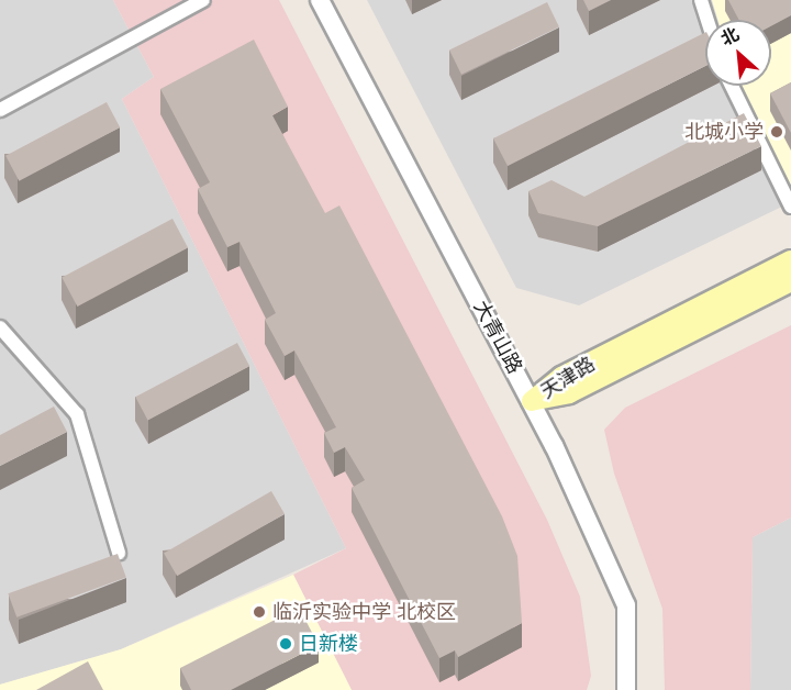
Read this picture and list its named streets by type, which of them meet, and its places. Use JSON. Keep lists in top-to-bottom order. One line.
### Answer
{"streets":{"main road":["天津路"],"street":["大青山路"]},"crossings":[["大青山路","天津路"]],"places":["北城小学","临沂实验中学 北校区","日新楼"],"north":"top left"}
